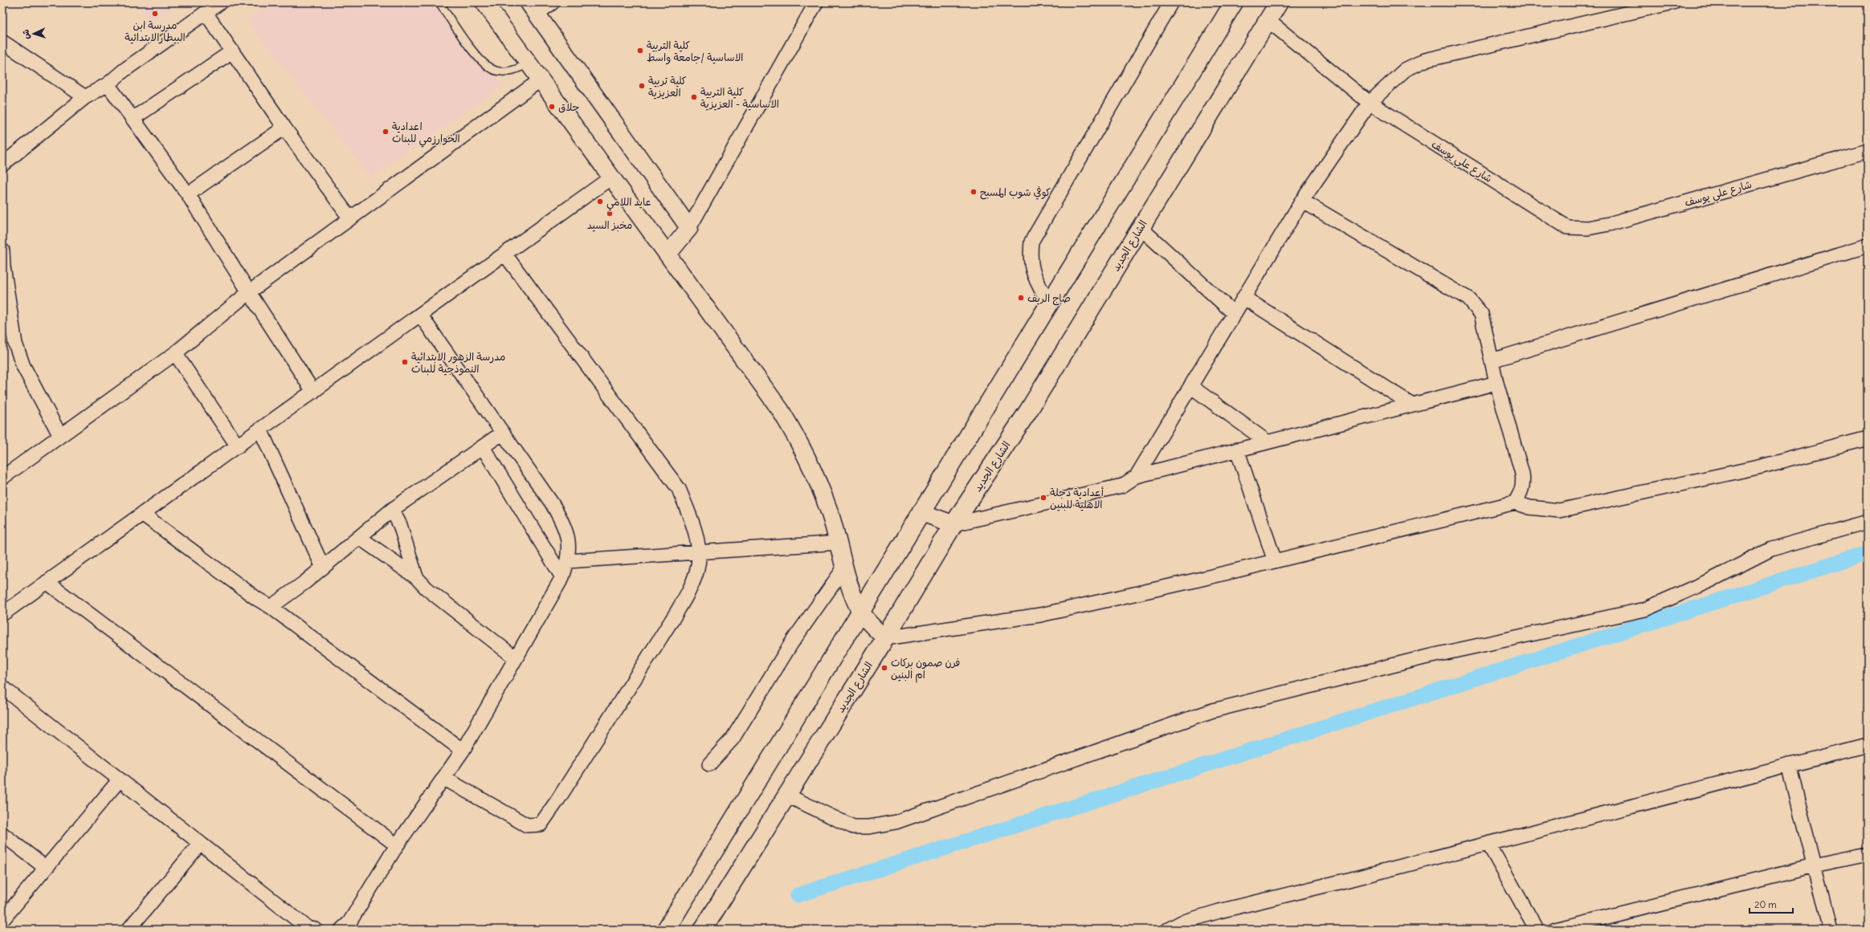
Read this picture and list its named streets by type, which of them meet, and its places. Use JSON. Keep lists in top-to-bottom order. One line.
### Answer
{"streets":{"main road":["الشارع الجديد"],"street":["شارع علي يوسف"]},"crossings":[["شارع علي يوسف","الشارع الجديد"]],"places":["مدرسة ابن البيطارالابتدائية","كلية التربية الاساسية /جامعة واسط","كلية تربية العزيزية","كلية التربية الاساسية - العزيزية","حلاق","اعدادية الخوارزمي للبنات","كوفي شوب المسبح","عايد اللامي","مخبز السيد","صاج الريف","مدرسة الزهور الابتدائية النموذجية للبنات","أعدادية دجلة الاهلية للبنين","فرن صمون بركات ام البنين"],"scale_bar":"20 m","north":"left"}
